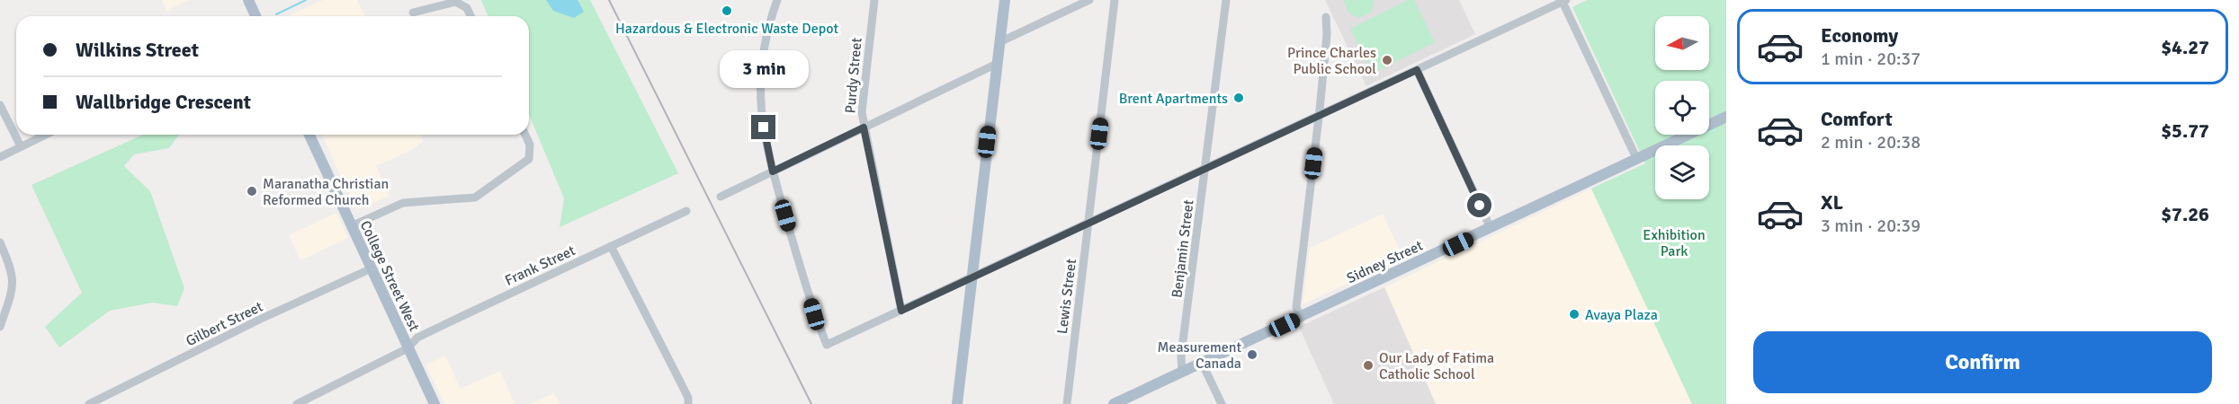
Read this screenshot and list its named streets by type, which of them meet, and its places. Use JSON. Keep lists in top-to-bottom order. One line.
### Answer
{"streets":{"main road":["Sidney Street","College Street West"],"street":["Purdy Street","Benjamin Street","Frank Street","Lewis Street","Gilbert Street"]},"crossings":[["Benjamin Street","Sidney Street"],["Frank Street","College Street West"],["College Street West","Gilbert Street"]],"parks":["Exhibition Park"],"places":["Hazardous & Electronic Waste Depot","Prince Charles Public School","Brent Apartments","Maranatha Christian Reformed Church","Avaya Plaza","Measurement Canada","Our Lady of Fatima Catholic School"],"north":"left","page":{"list":[{"name":"Economy","note":"1 min · 20:37","value":"$4.27"},{"name":"Comfort","note":"2 min · 20:38","value":"$5.77"},{"name":"XL","note":"3 min · 20:39","value":"$7.26"}],"banner":["Wilkins Street","Wallbridge Crescent"],"bubble":"3 min","buttons":"Confirm"}}
